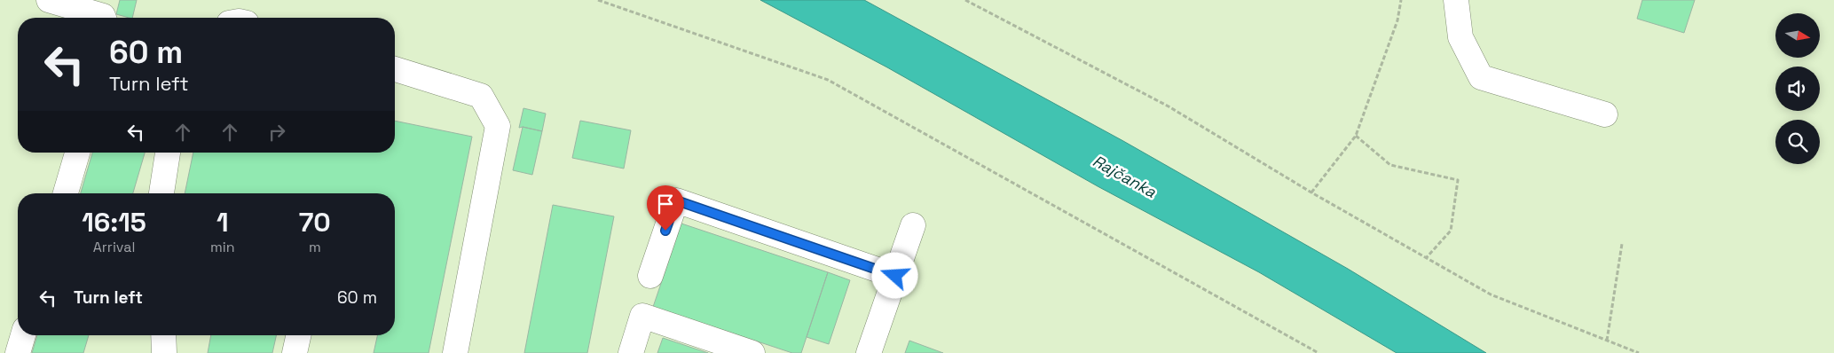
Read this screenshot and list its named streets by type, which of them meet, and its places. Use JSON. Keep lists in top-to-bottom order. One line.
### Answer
{"water":["Rajčanka"],"north":"right","page":{"turn":["60 m","Turn left"],"eta":["16:15","Arrival","1","min","70","m"],"list":[{"name":"Turn left","value":"60 m"}]}}
